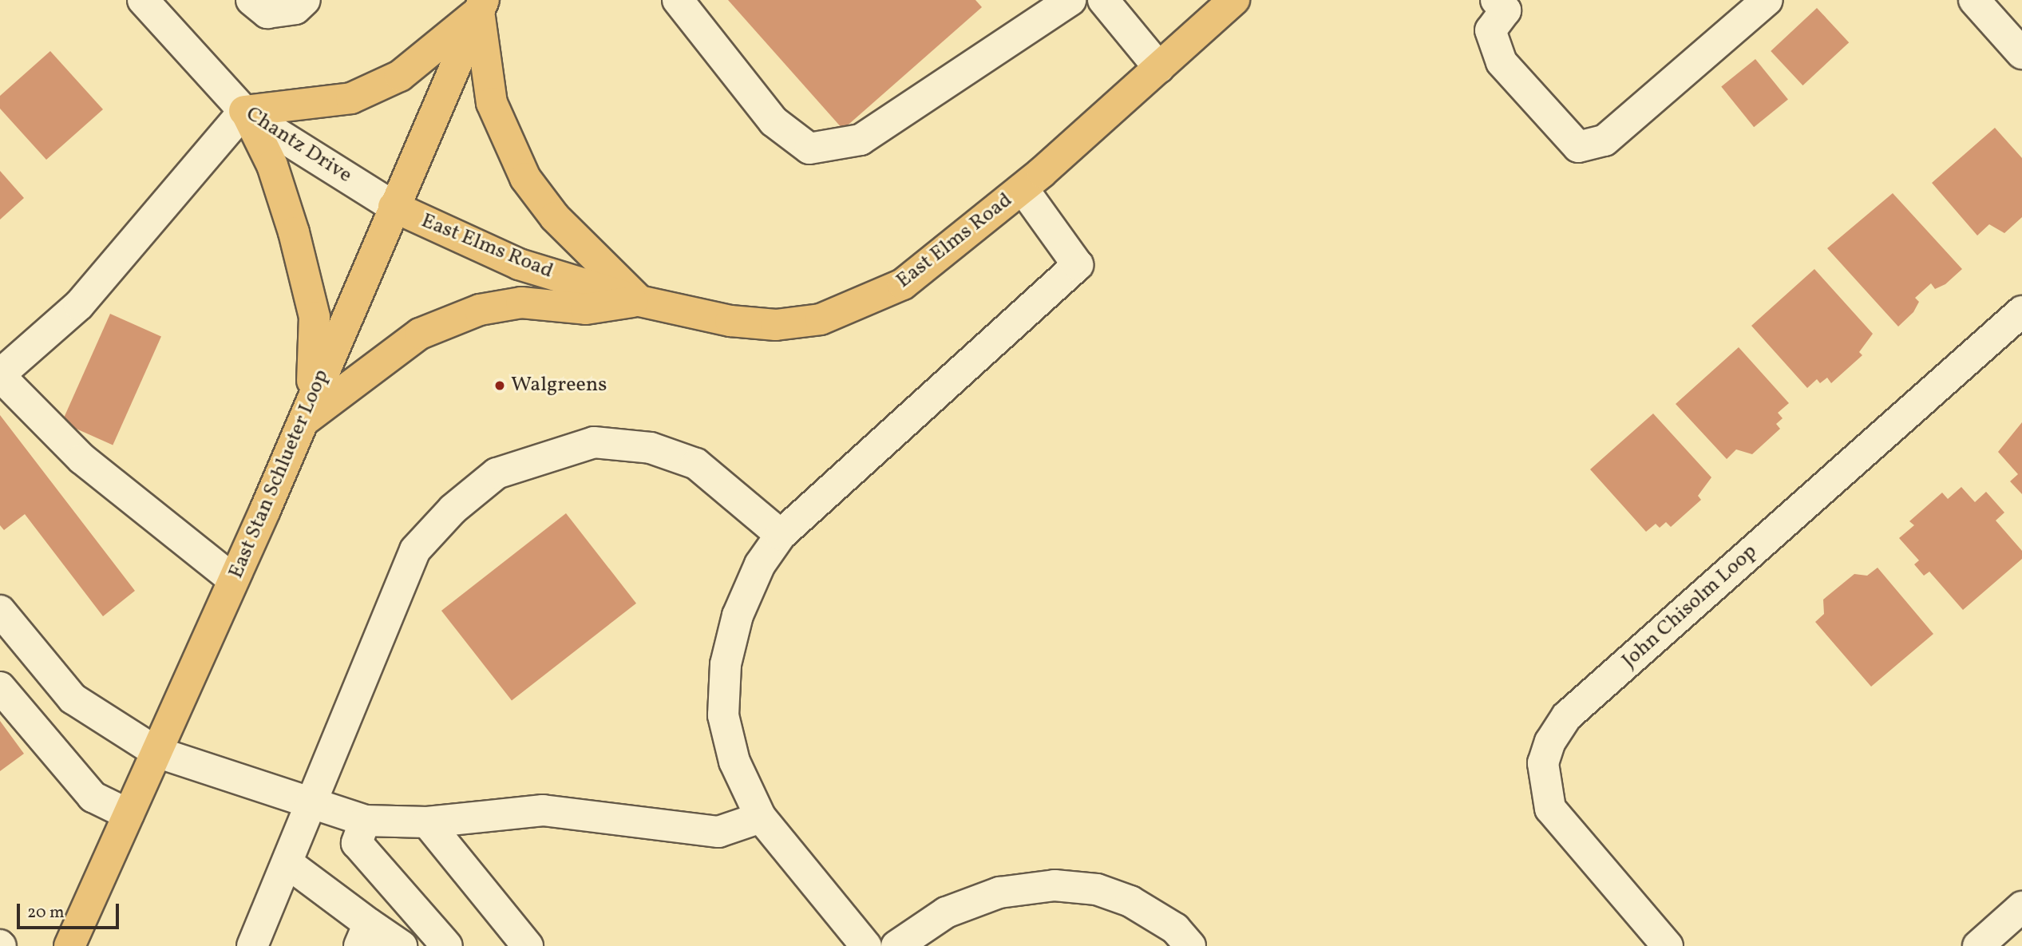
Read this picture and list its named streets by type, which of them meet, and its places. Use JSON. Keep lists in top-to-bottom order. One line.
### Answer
{"streets":{"main road":["East Elms Road","East Stan Schlueter Loop"],"street":["Chantz Drive","John Chisolm Loop"]},"crossings":[["Chantz Drive","East Elms Road"],["Chantz Drive","East Stan Schlueter Loop"],["East Elms Road","East Stan Schlueter Loop"]],"places":["Walgreens"],"scale_bar":"20 m"}
